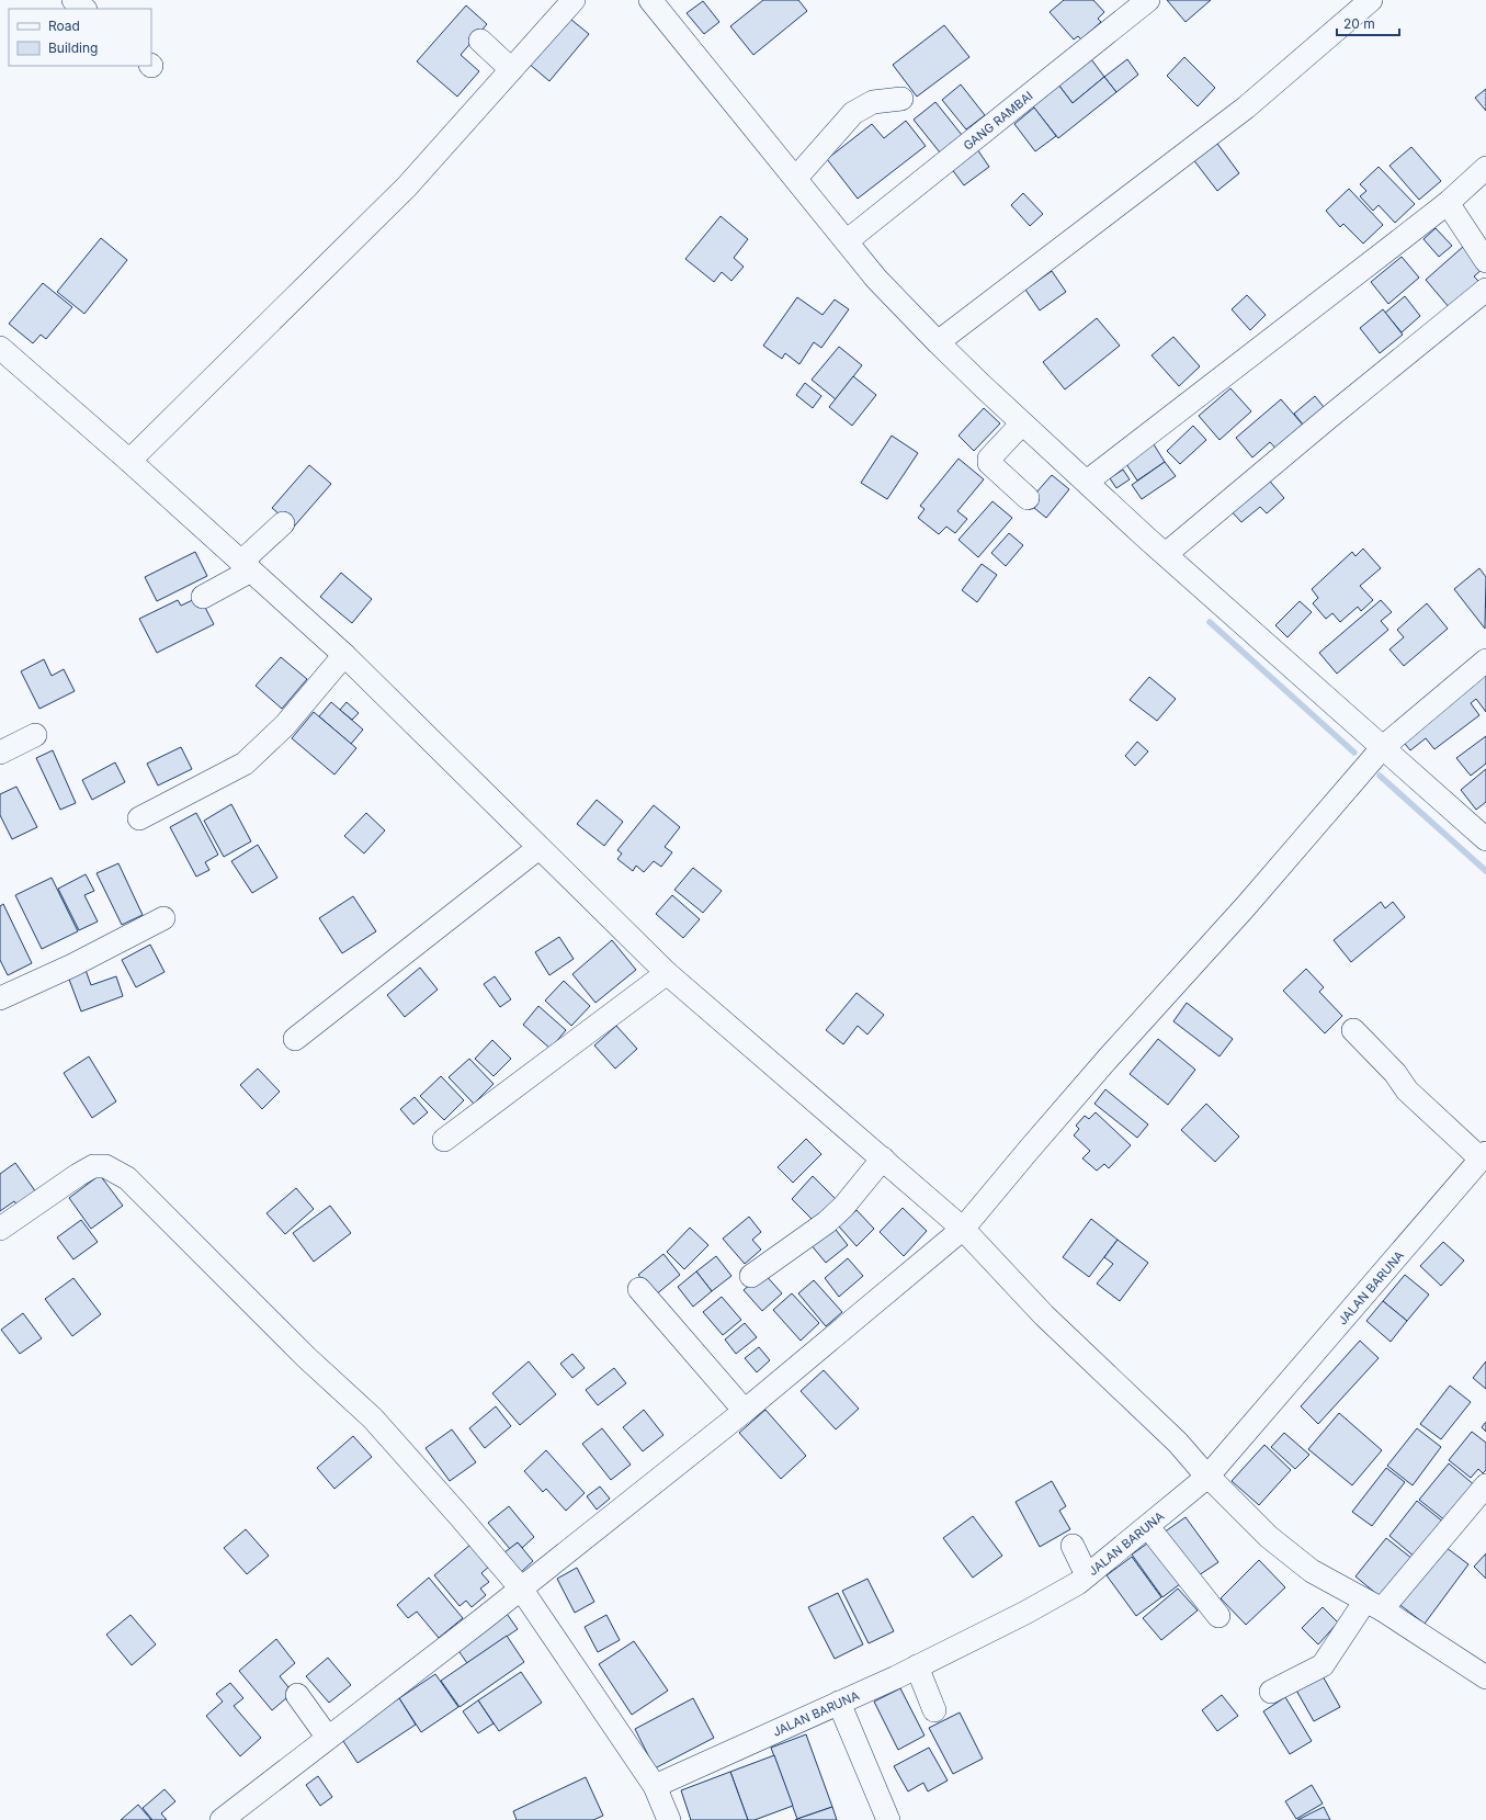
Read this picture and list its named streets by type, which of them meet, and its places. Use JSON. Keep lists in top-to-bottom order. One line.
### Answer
{"streets":{"street":["GANG RAMBAI","JALAN BARUNA"]},"legend":["Road","Building"],"scale_bar":"20 m"}
